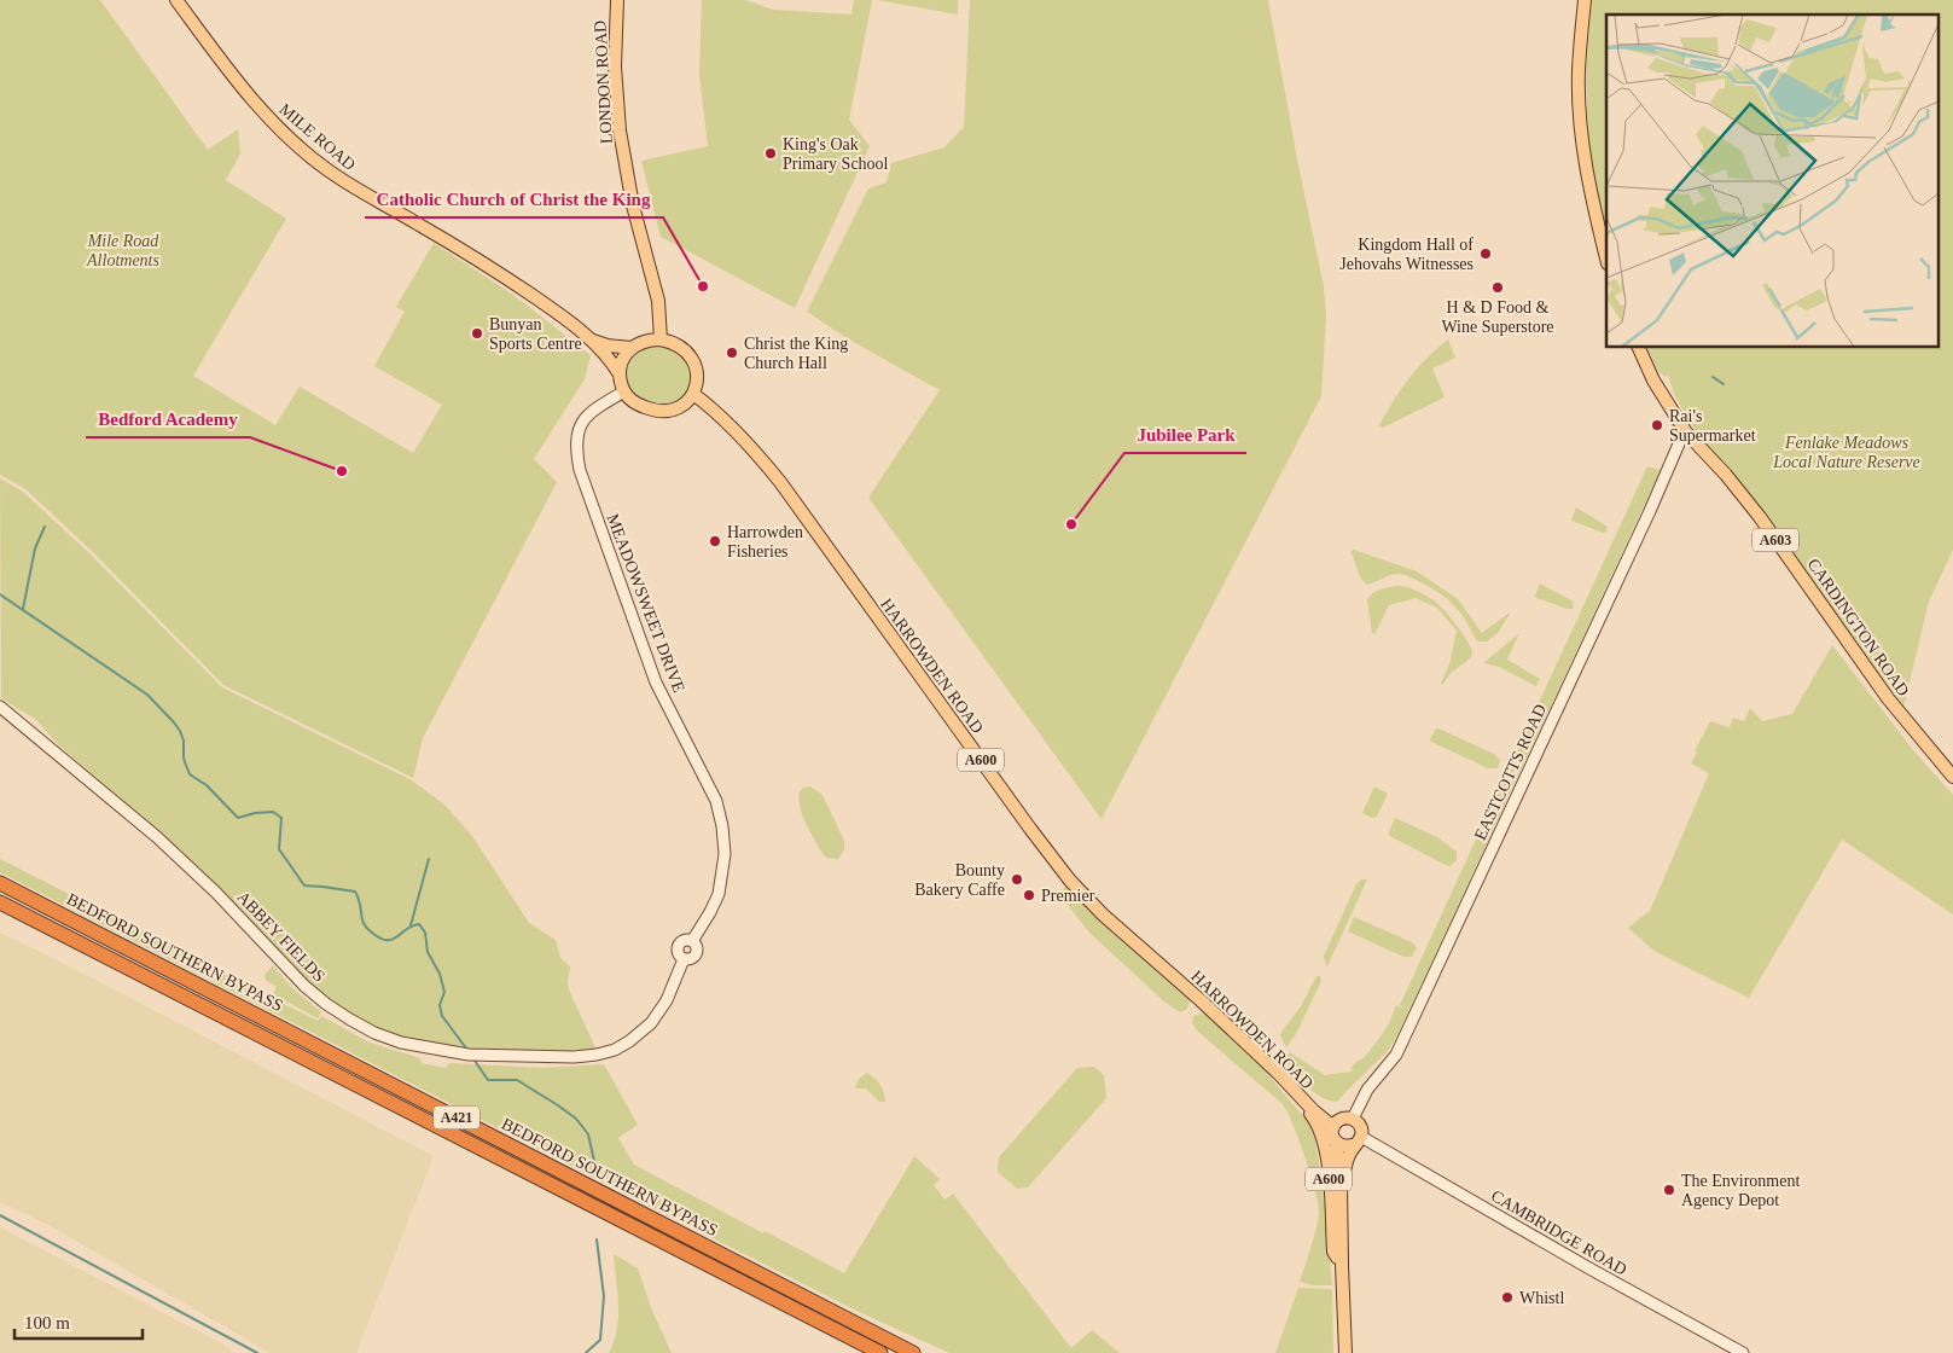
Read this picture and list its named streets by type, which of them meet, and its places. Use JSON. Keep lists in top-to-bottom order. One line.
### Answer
{"streets":{"highway":["BEDFORD SOUTHERN BYPASS","A421"],"main road":["LONDON ROAD","MILE ROAD","A603","CARDINGTON ROAD","HARROWDEN ROAD","A600"],"street":["MEADOWSWEET DRIVE","EASTCOTTS ROAD","ABBEY FIELDS","CAMBRIDGE ROAD"]},"crossings":[["LONDON ROAD","MILE ROAD"],["LONDON ROAD","MEADOWSWEET DRIVE"],["LONDON ROAD","HARROWDEN ROAD"],["MILE ROAD","MEADOWSWEET DRIVE"],["MILE ROAD","HARROWDEN ROAD"],["MEADOWSWEET DRIVE","HARROWDEN ROAD"],["MEADOWSWEET DRIVE","ABBEY FIELDS"],["CARDINGTON ROAD","EASTCOTTS ROAD"],["HARROWDEN ROAD","A600"],["HARROWDEN ROAD","EASTCOTTS ROAD"],["HARROWDEN ROAD","CAMBRIDGE ROAD"],["A600","EASTCOTTS ROAD"],["A600","CAMBRIDGE ROAD"],["EASTCOTTS ROAD","CAMBRIDGE ROAD"],["BEDFORD SOUTHERN BYPASS","A421"]],"parks":["Mile Road Allotments","Fenlake Meadows Local Nature Reserve"],"places":["King's Oak Primary School","Kingdom Hall of Jehovahs Witnesses","Catholic Church of Christ the King","H & D Food & Wine Superstore","Bunyan Sports Centre","Christ the King Church Hall","Rai's Supermarket","Bedford Academy","Jubilee Park","Harrowden Fisheries","Bounty Bakery Caffe","Premier","The Environment Agency Depot","Whistl"],"scale_bar":"100 m"}
